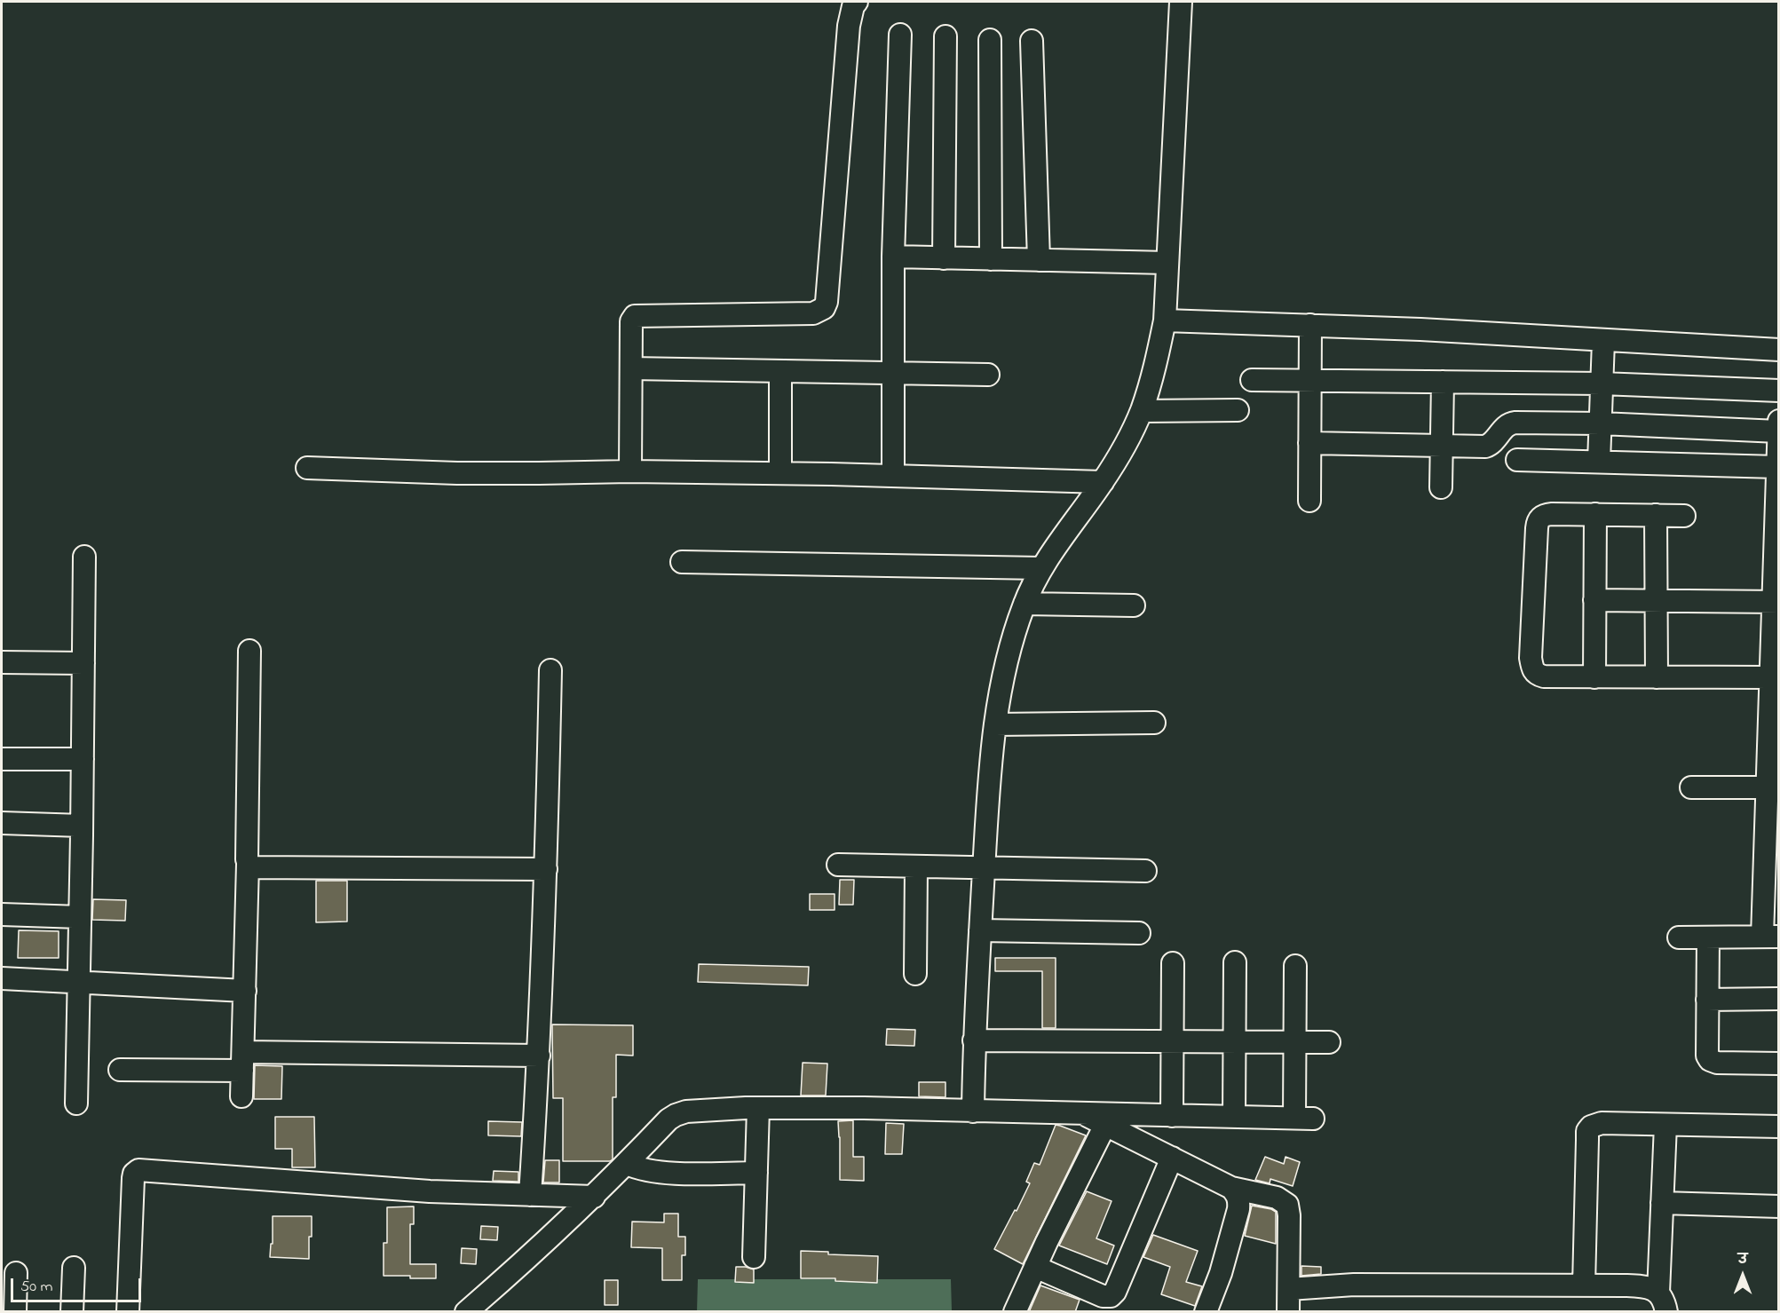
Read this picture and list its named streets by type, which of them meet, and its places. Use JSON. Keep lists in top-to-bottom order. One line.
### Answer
{"scale_bar":"50 m","north":"top"}
